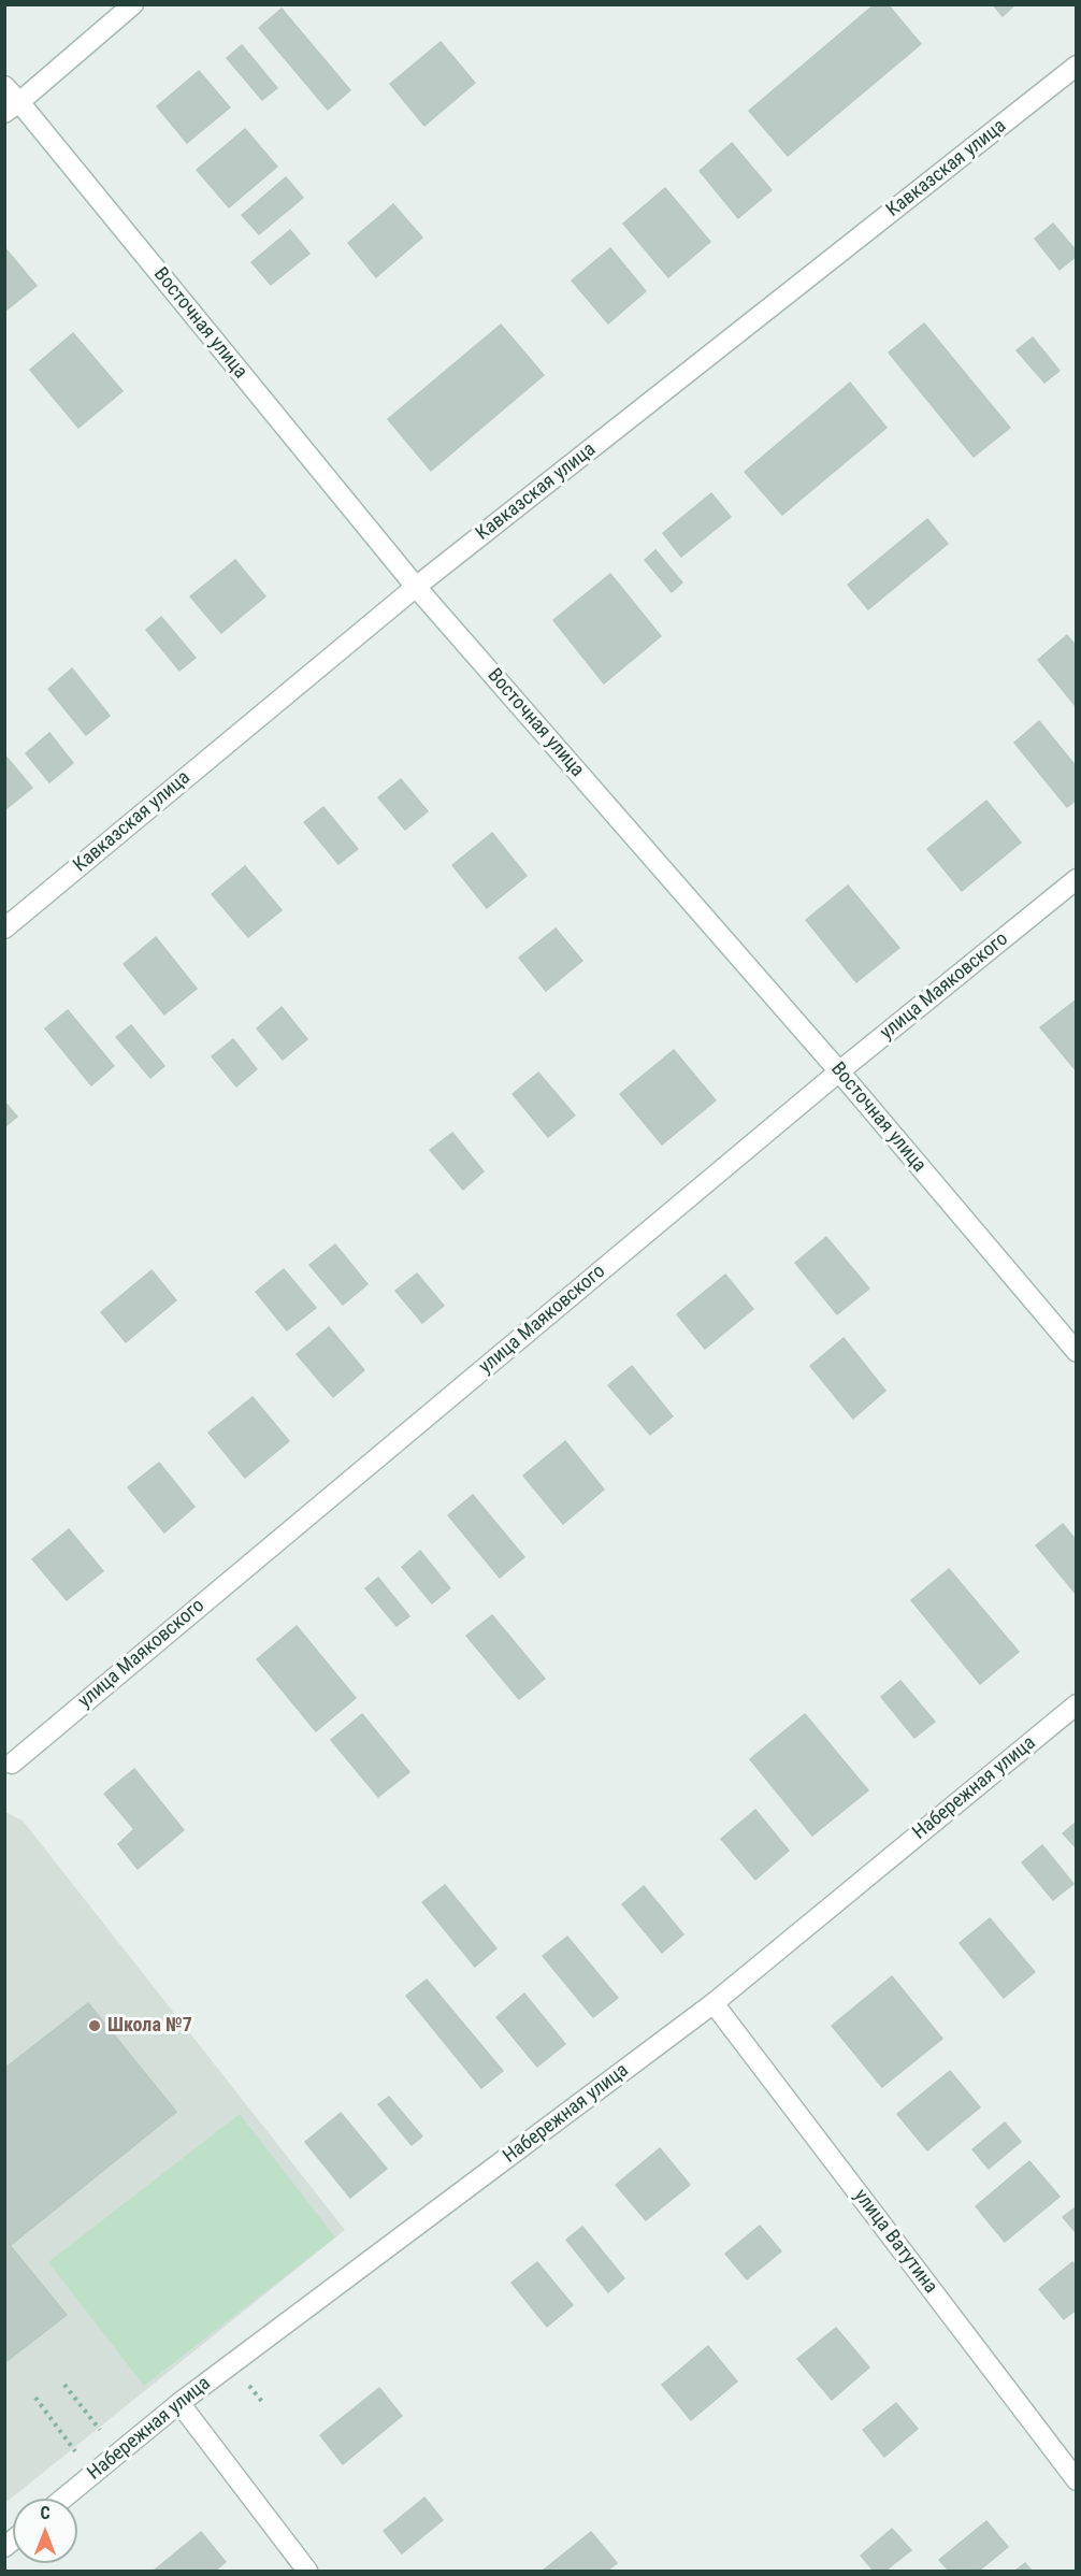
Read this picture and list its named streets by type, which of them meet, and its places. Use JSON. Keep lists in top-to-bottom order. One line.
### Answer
{"streets":{"street":["Кавказская улица","Восточная улица","улица Маяковского","Набережная улица","улица Ватутина"]},"crossings":[["Кавказская улица","Восточная улица"],["Восточная улица","улица Маяковского"],["Набережная улица","улица Ватутина"]],"places":["Школа №7"],"north":"top"}
